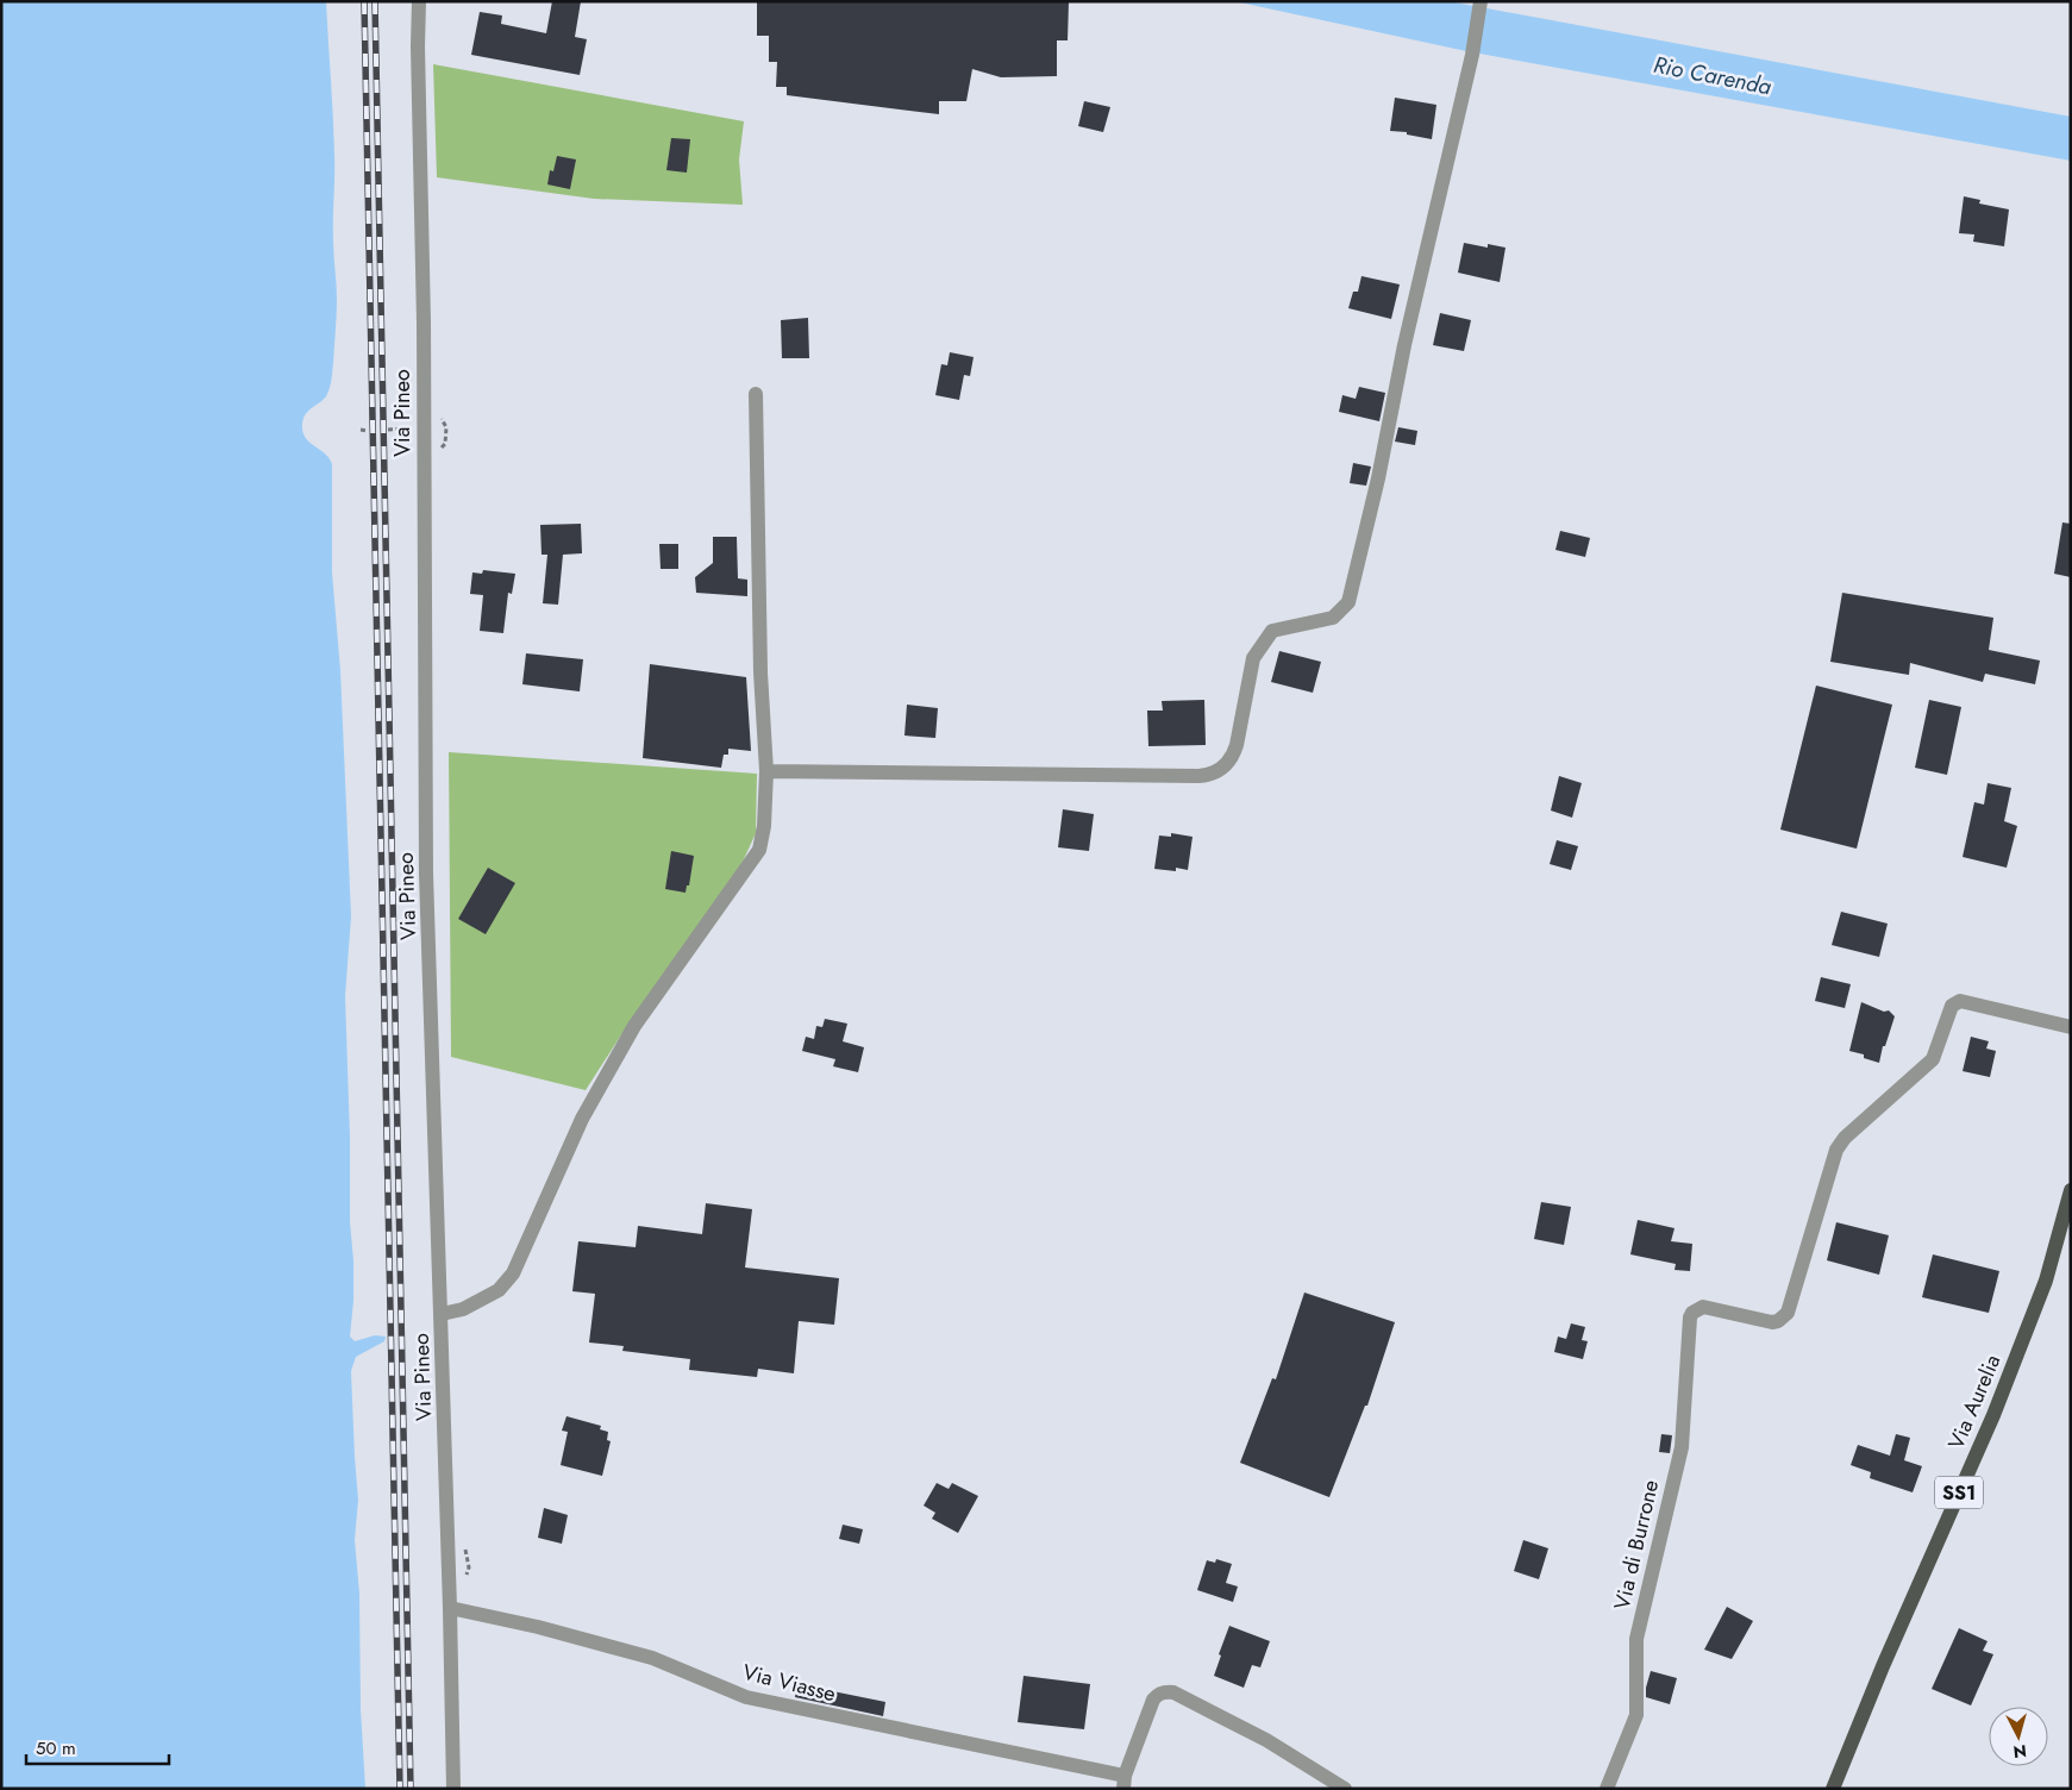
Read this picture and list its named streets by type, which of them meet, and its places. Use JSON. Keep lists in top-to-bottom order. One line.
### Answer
{"streets":{"main road":["Via Aurelia","SS1"],"street":["Via Pineo","Via di Burrone","Via Viasse"]},"crossings":[["Via Pineo","Via Viasse"]],"water":["Rio Carenda"],"scale_bar":"50 m","north":"bottom"}
